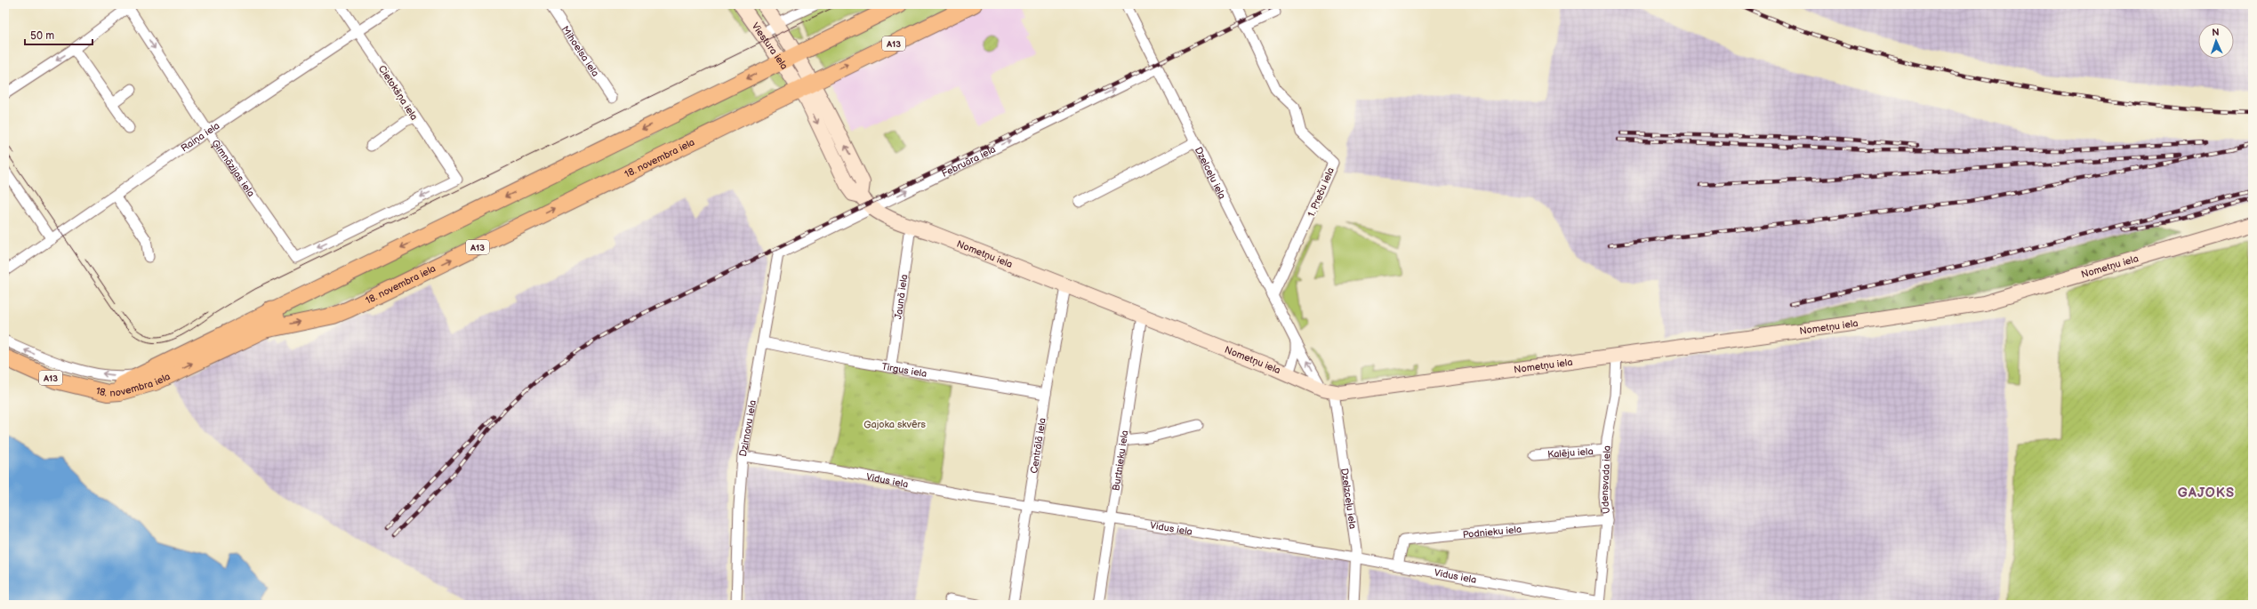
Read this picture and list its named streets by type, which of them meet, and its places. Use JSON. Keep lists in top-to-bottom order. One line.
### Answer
{"streets":{"main road":["A13","18. novembra iela"],"street":["Viestura iela","Mihoelsa iela","Cietokšņa iela","Raiņa iela","Februāra iela","Ģimnāzijas iela","Dzelceļu iela","1. Preču iela","Nometņu iela","Jaunā iela","Tirgus iela","Dzirnavu iela","Centrālā iela","Kalēju iela","Burtnieku iela","Vidus iela","Ūdensvada iela","Dzelzceļu iela","Podnieku iela"]},"crossings":[["A13","18. novembra iela"],["Viestura iela","18. novembra iela"],["Viestura iela","Nometņu iela"],["Cietokšņa iela","Raiņa iela"],["Cietokšņa iela","Ģimnāzijas iela"],["Raiņa iela","Ģimnāzijas iela"],["18. novembra iela","Nometņu iela"],["Februāra iela","Dzelceļu iela"],["Februāra iela","Nometņu iela"],["Februāra iela","Dzirnavu iela"],["Dzelceļu iela","1. Preču iela"],["Dzelceļu iela","Nometņu iela"],["Dzelceļu iela","Dzelzceļu iela"],["Nometņu iela","Jaunā iela"],["Nometņu iela","Centrālā iela"],["Nometņu iela","Burtnieku iela"],["Nometņu iela","Ūdensvada iela"],["Nometņu iela","Dzelzceļu iela"],["Jaunā iela","Tirgus iela"],["Tirgus iela","Dzirnavu iela"],["Tirgus iela","Centrālā iela"],["Dzirnavu iela","Vidus iela"],["Centrālā iela","Vidus iela"],["Kalēju iela","Ūdensvada iela"],["Burtnieku iela","Vidus iela"],["Vidus iela","Ūdensvada iela"],["Vidus iela","Dzelzceļu iela"],["Vidus iela","Podnieku iela"],["Ūdensvada iela","Podnieku iela"]],"districts":["GAJOKS"],"parks":["Gajoka skvērs"],"scale_bar":"50 m","north":"top"}
